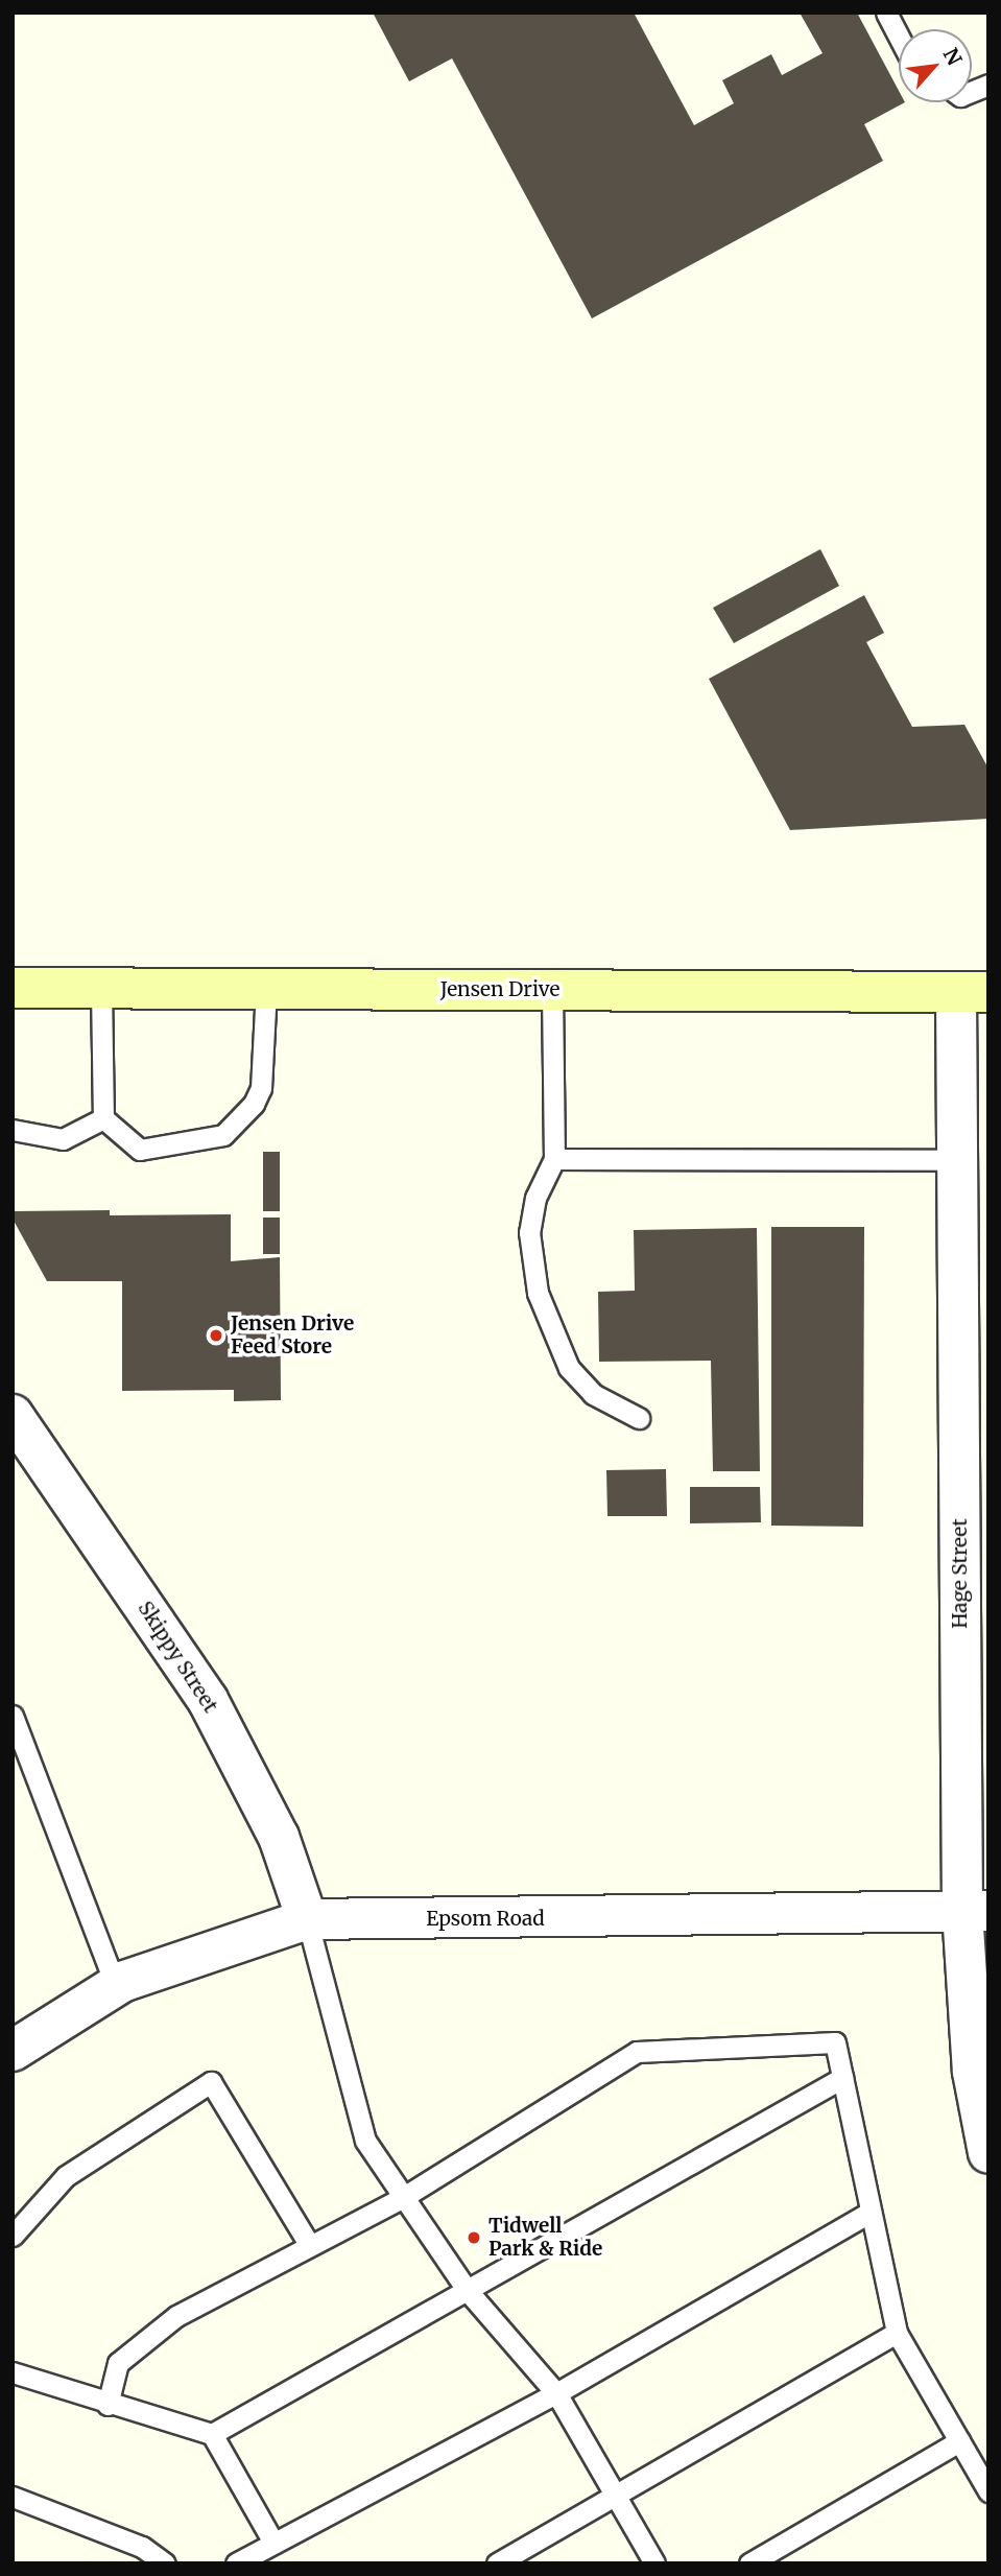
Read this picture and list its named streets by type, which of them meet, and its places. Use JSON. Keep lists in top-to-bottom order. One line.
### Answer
{"streets":{"main road":["Jensen Drive"],"street":["Hage Street","Skippy Street","Epsom Road"]},"crossings":[["Jensen Drive","Hage Street"],["Hage Street","Epsom Road"],["Skippy Street","Epsom Road"]],"places":["Jensen Drive Feed Store","Tidwell Park & Ride"],"north":"top right"}
